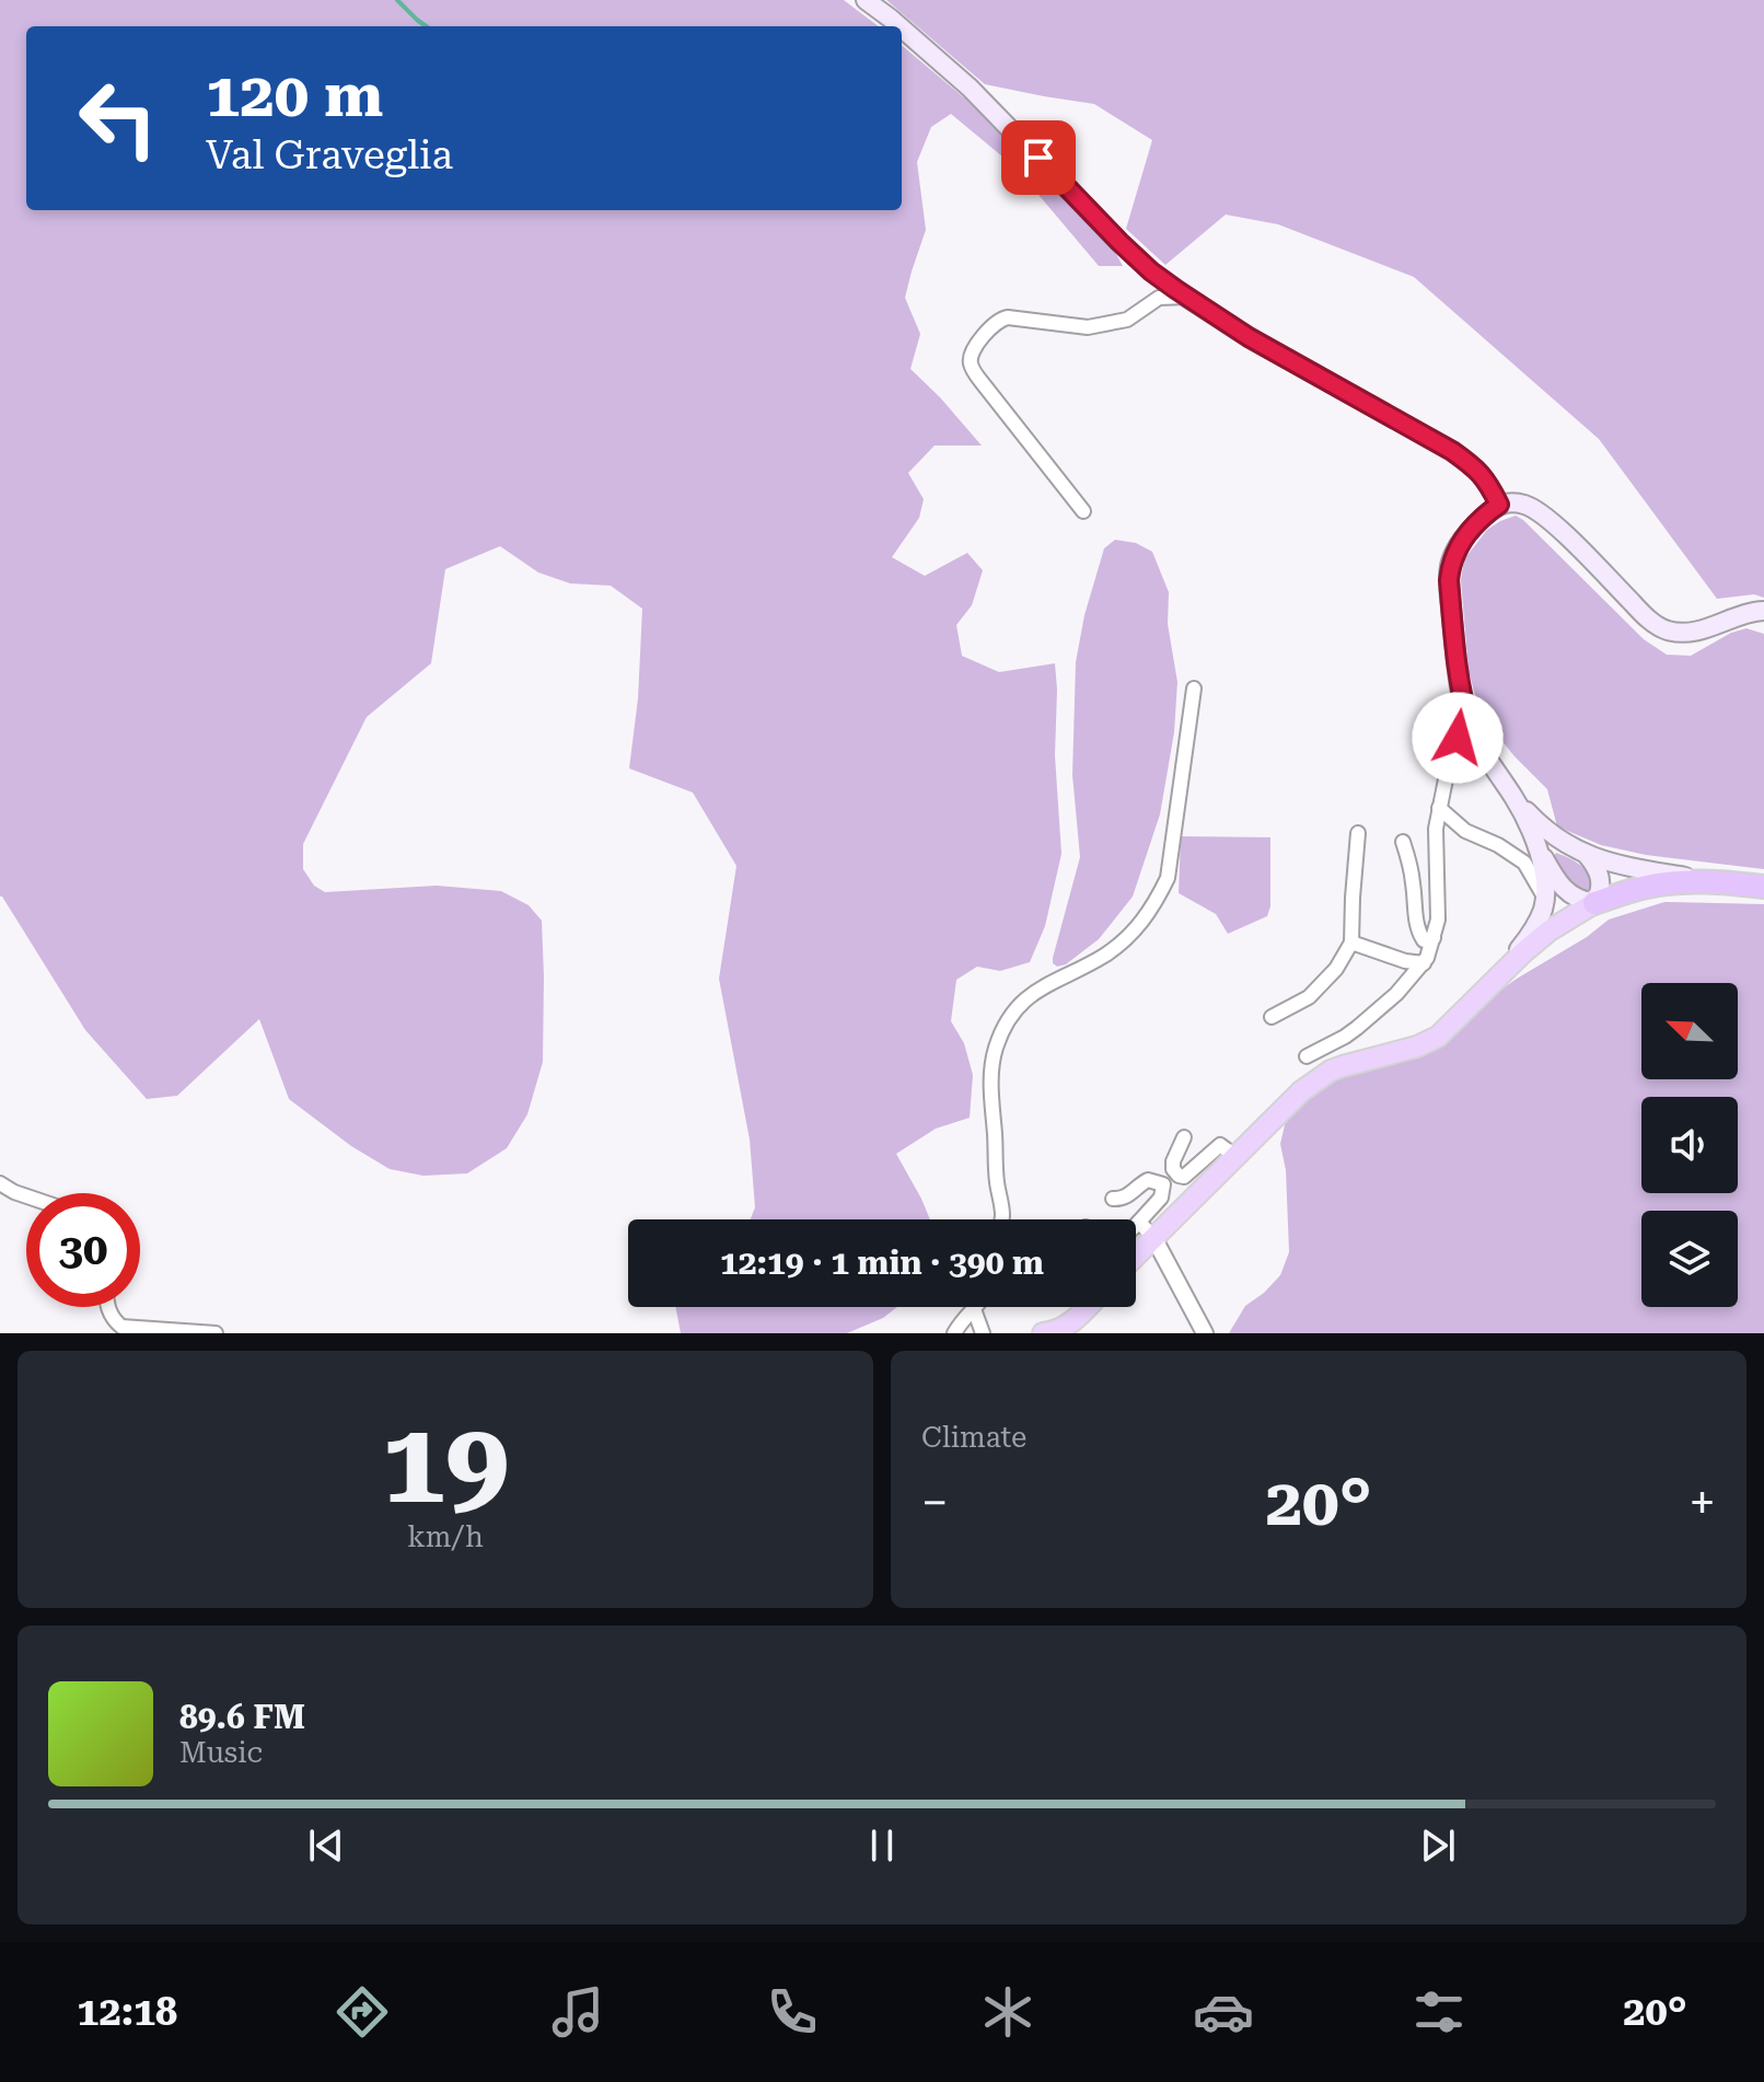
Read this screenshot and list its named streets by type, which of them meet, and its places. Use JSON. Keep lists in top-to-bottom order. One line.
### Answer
{"north":"top left","page":{"turn":["120 m","Val Graveglia"],"limit":"30","trip":"12:19 · 1 min · 390 m","tile":[["19","km/h"],"Climate"],"heat":["−","20°","+"],"song":["89.6 FM","Music"],"tabs":["12:18","20°"]}}
